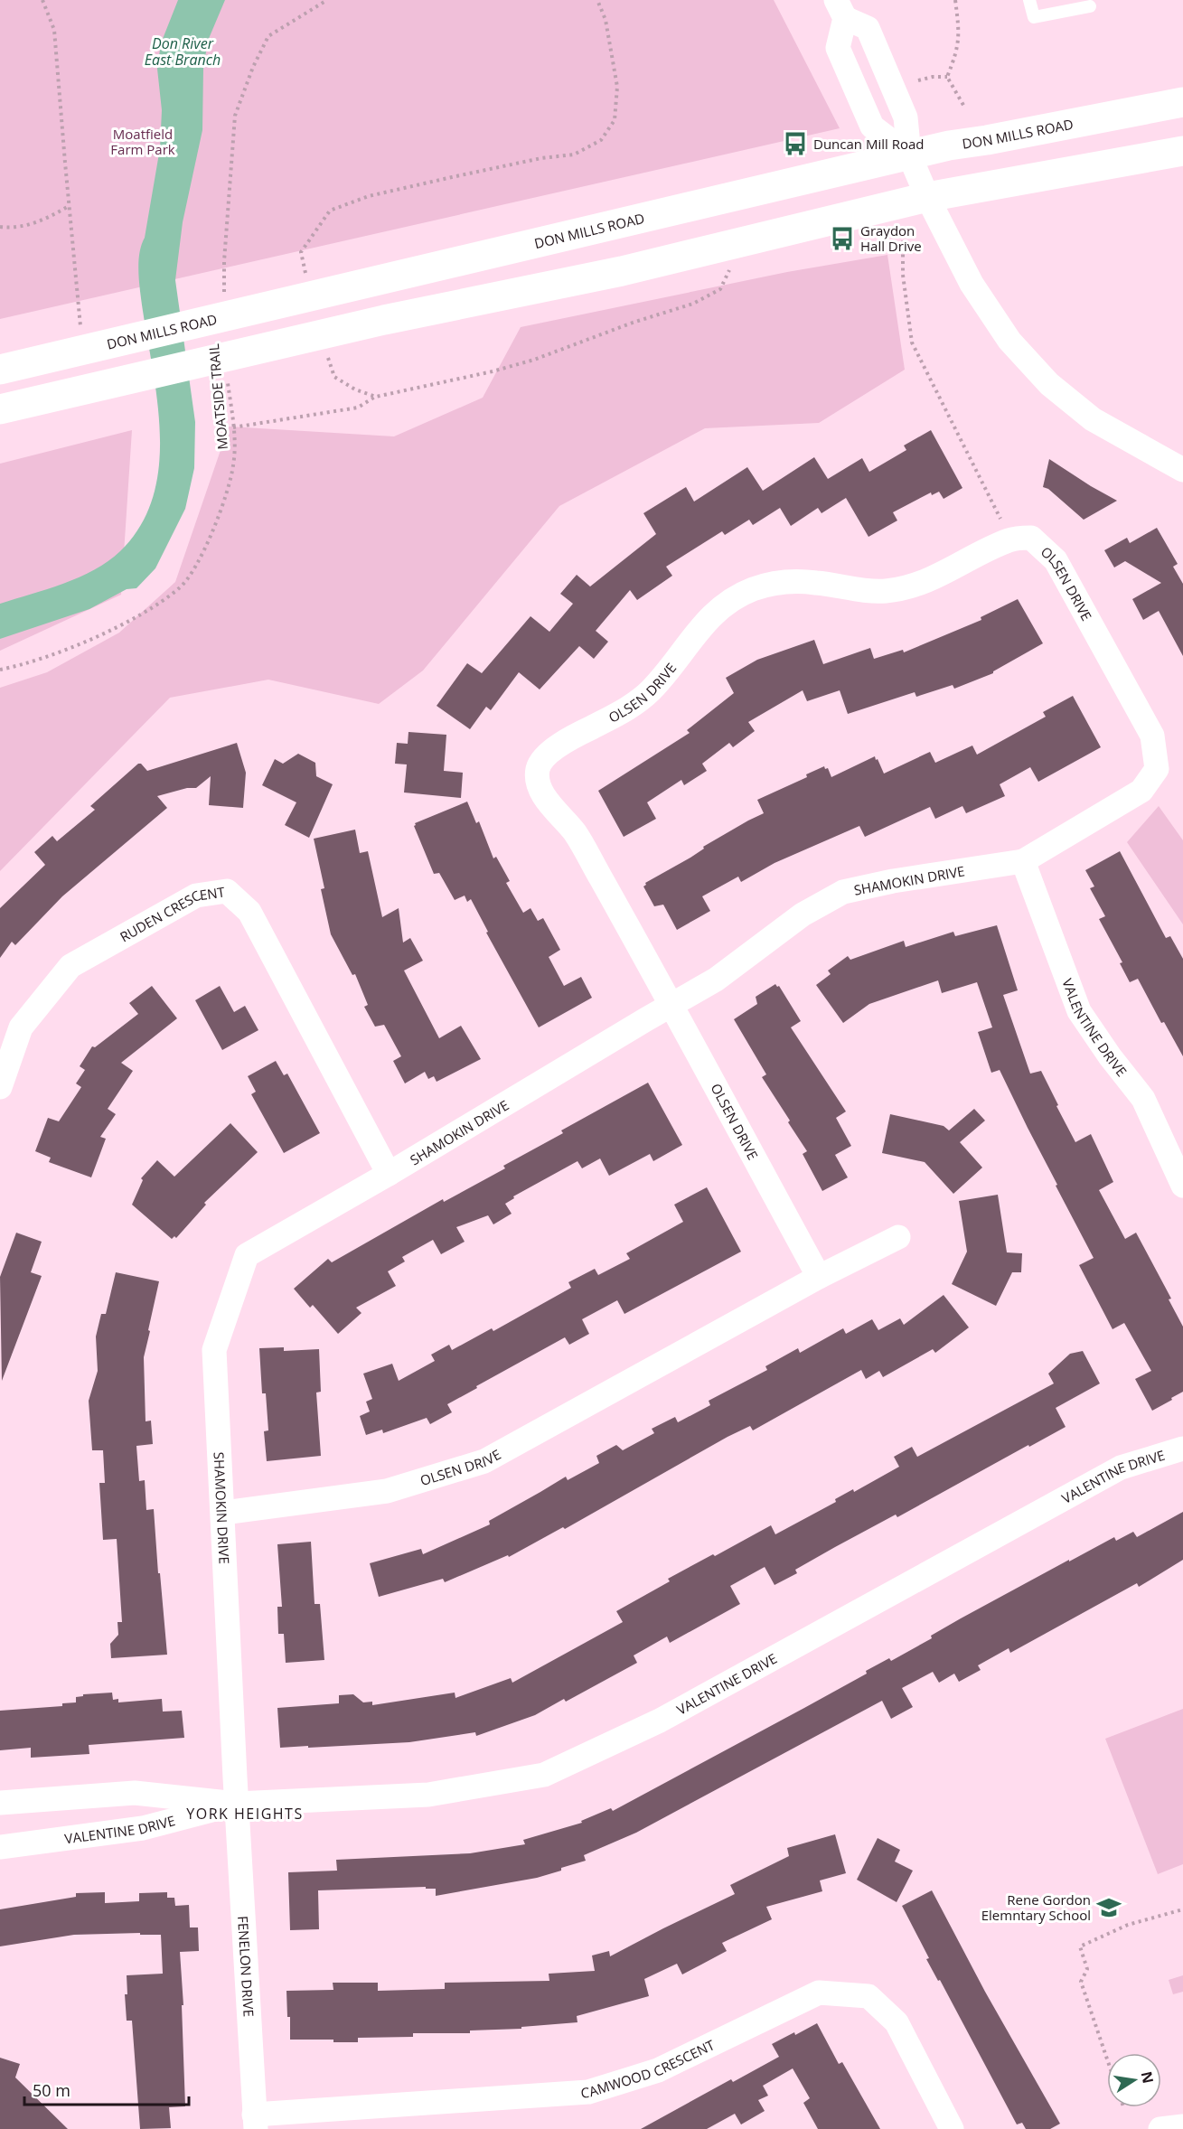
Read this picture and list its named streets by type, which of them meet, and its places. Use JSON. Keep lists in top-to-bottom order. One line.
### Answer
{"streets":{"main road":["DON MILLS ROAD"],"street":["OLSEN DRIVE","SHAMOKIN DRIVE","RUDEN CRESCENT","VALENTINE DRIVE","FENELON DRIVE","CAMWOOD CRESCENT"],"path":["MOATSIDE TRAIL"]},"crossings":[["OLSEN DRIVE","SHAMOKIN DRIVE"],["SHAMOKIN DRIVE","RUDEN CRESCENT"],["SHAMOKIN DRIVE","VALENTINE DRIVE"],["SHAMOKIN DRIVE","FENELON DRIVE"],["VALENTINE DRIVE","FENELON DRIVE"],["FENELON DRIVE","CAMWOOD CRESCENT"]],"districts":["YORK HEIGHTS"],"water":["Don River East Branch"],"parks":["Moatfield Farm Park"],"places":{"bus stop":["Duncan Mill Road","Graydon Hall Drive"],"school or university":["Rene Gordon Elemntary School"]},"scale_bar":"50 m","north":"right"}
